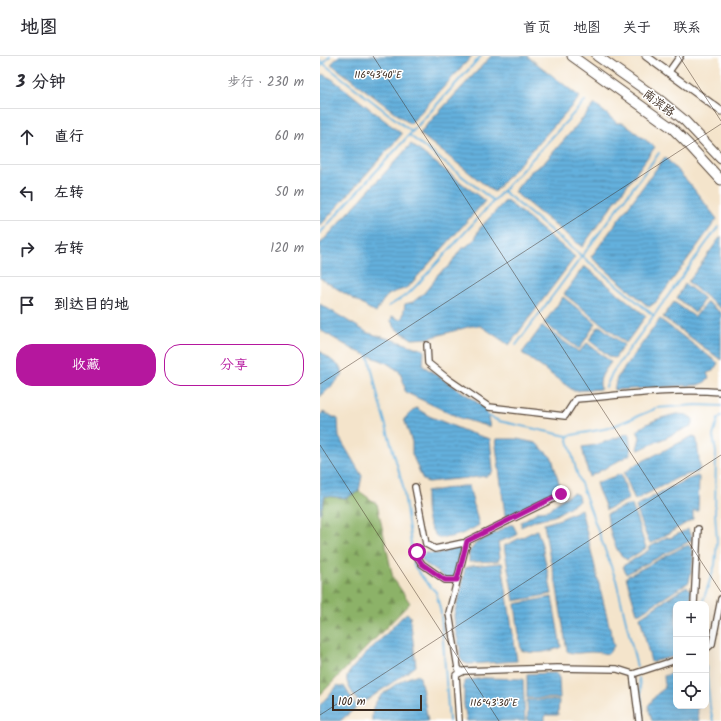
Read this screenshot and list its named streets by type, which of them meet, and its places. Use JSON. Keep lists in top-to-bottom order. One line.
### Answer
{"streets":{"main road":["南滨路"]},"scale_bar":"100 m","page":{"header":"地图","nav":["首页","地图","关于","联系"],"heading":["3 分钟","步行 · 230 m"],"list":[["直行","60 m"],["左转","50 m"],["右转","120 m"],"到达目的地"],"buttons":["收藏","分享"],"map_buttons":["+","−"],"scale":"100 m"},"coordinates":["116°43'40\"E","116°43'30\"E"]}
